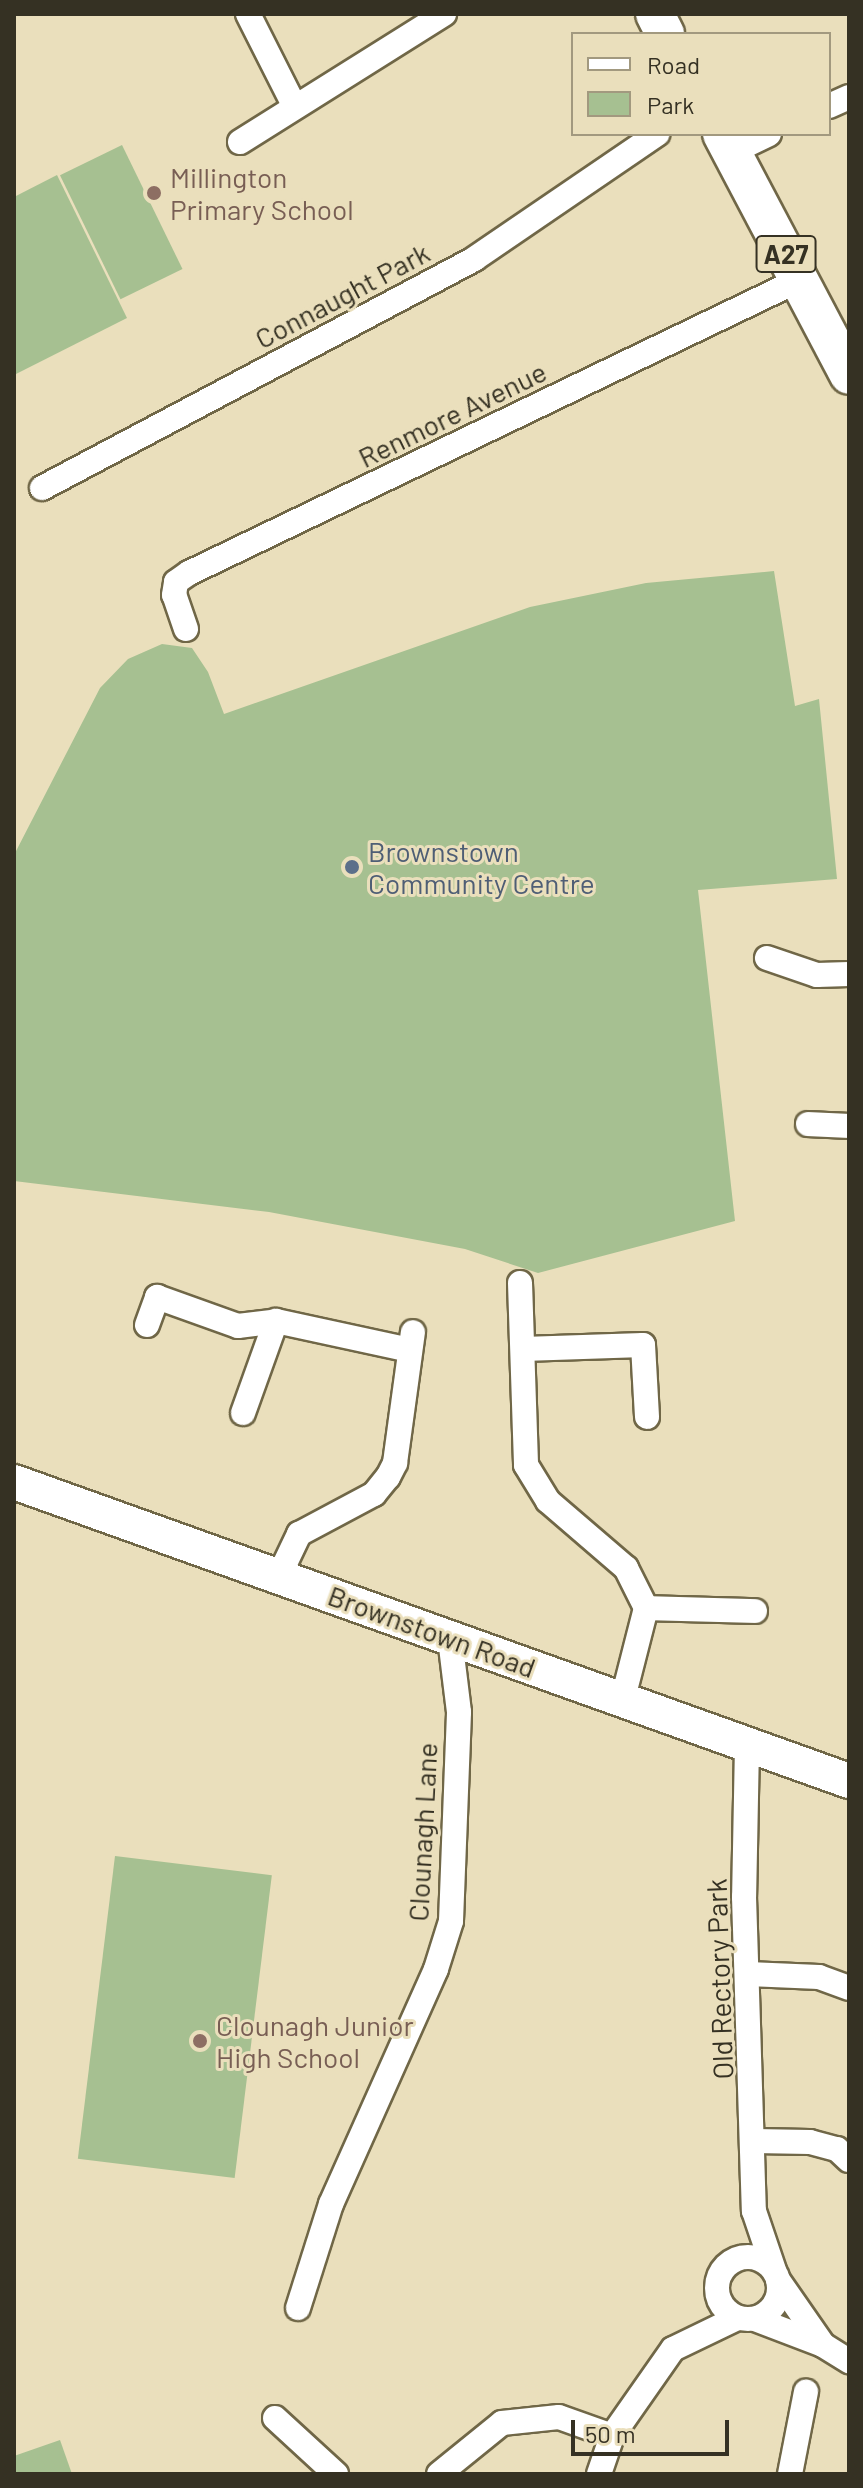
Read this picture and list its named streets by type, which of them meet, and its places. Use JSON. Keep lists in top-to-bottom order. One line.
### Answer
{"streets":{"main road":["A27","Brownstown Road"],"street":["Connaught Park","Renmore Avenue","Clounagh Lane","Old Rectory Park"]},"crossings":[["A27","Renmore Avenue"],["Brownstown Road","Clounagh Lane"],["Brownstown Road","Old Rectory Park"]],"places":["Millington Primary School","Brownstown Community Centre","Clounagh Junior High School"],"legend":["Road","Park"],"scale_bar":"50 m"}
